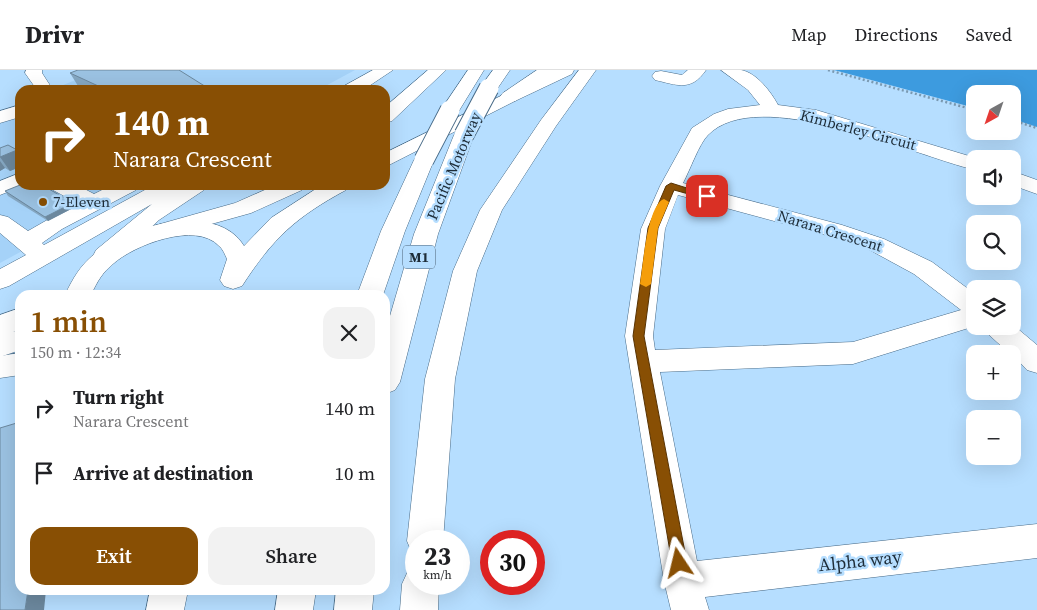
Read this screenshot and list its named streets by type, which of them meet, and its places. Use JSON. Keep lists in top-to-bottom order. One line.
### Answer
{"streets":{"main road":["Kimberley Circuit","Pacific Motorway","Narara Crescent","M1","Alpha way"]},"crossings":[["Kimberley Circuit","Narara Crescent"],["Kimberley Circuit","Alpha way"]],"places":["7-Eleven"],"north":"bottom left","page":{"header":"Drivr","nav":["Map","Directions","Saved"],"map_buttons":["+","−"],"turn":["140 m","Narara Crescent"],"heading":["1 min","150 m · 12:34"],"list":[{"name":"Turn right","note":"Narara Crescent","value":"140 m"},{"name":"Arrive at destination","value":"10 m"}],"buttons":["Exit","Share"],"speed":"23 km/h","limit":"30"}}
